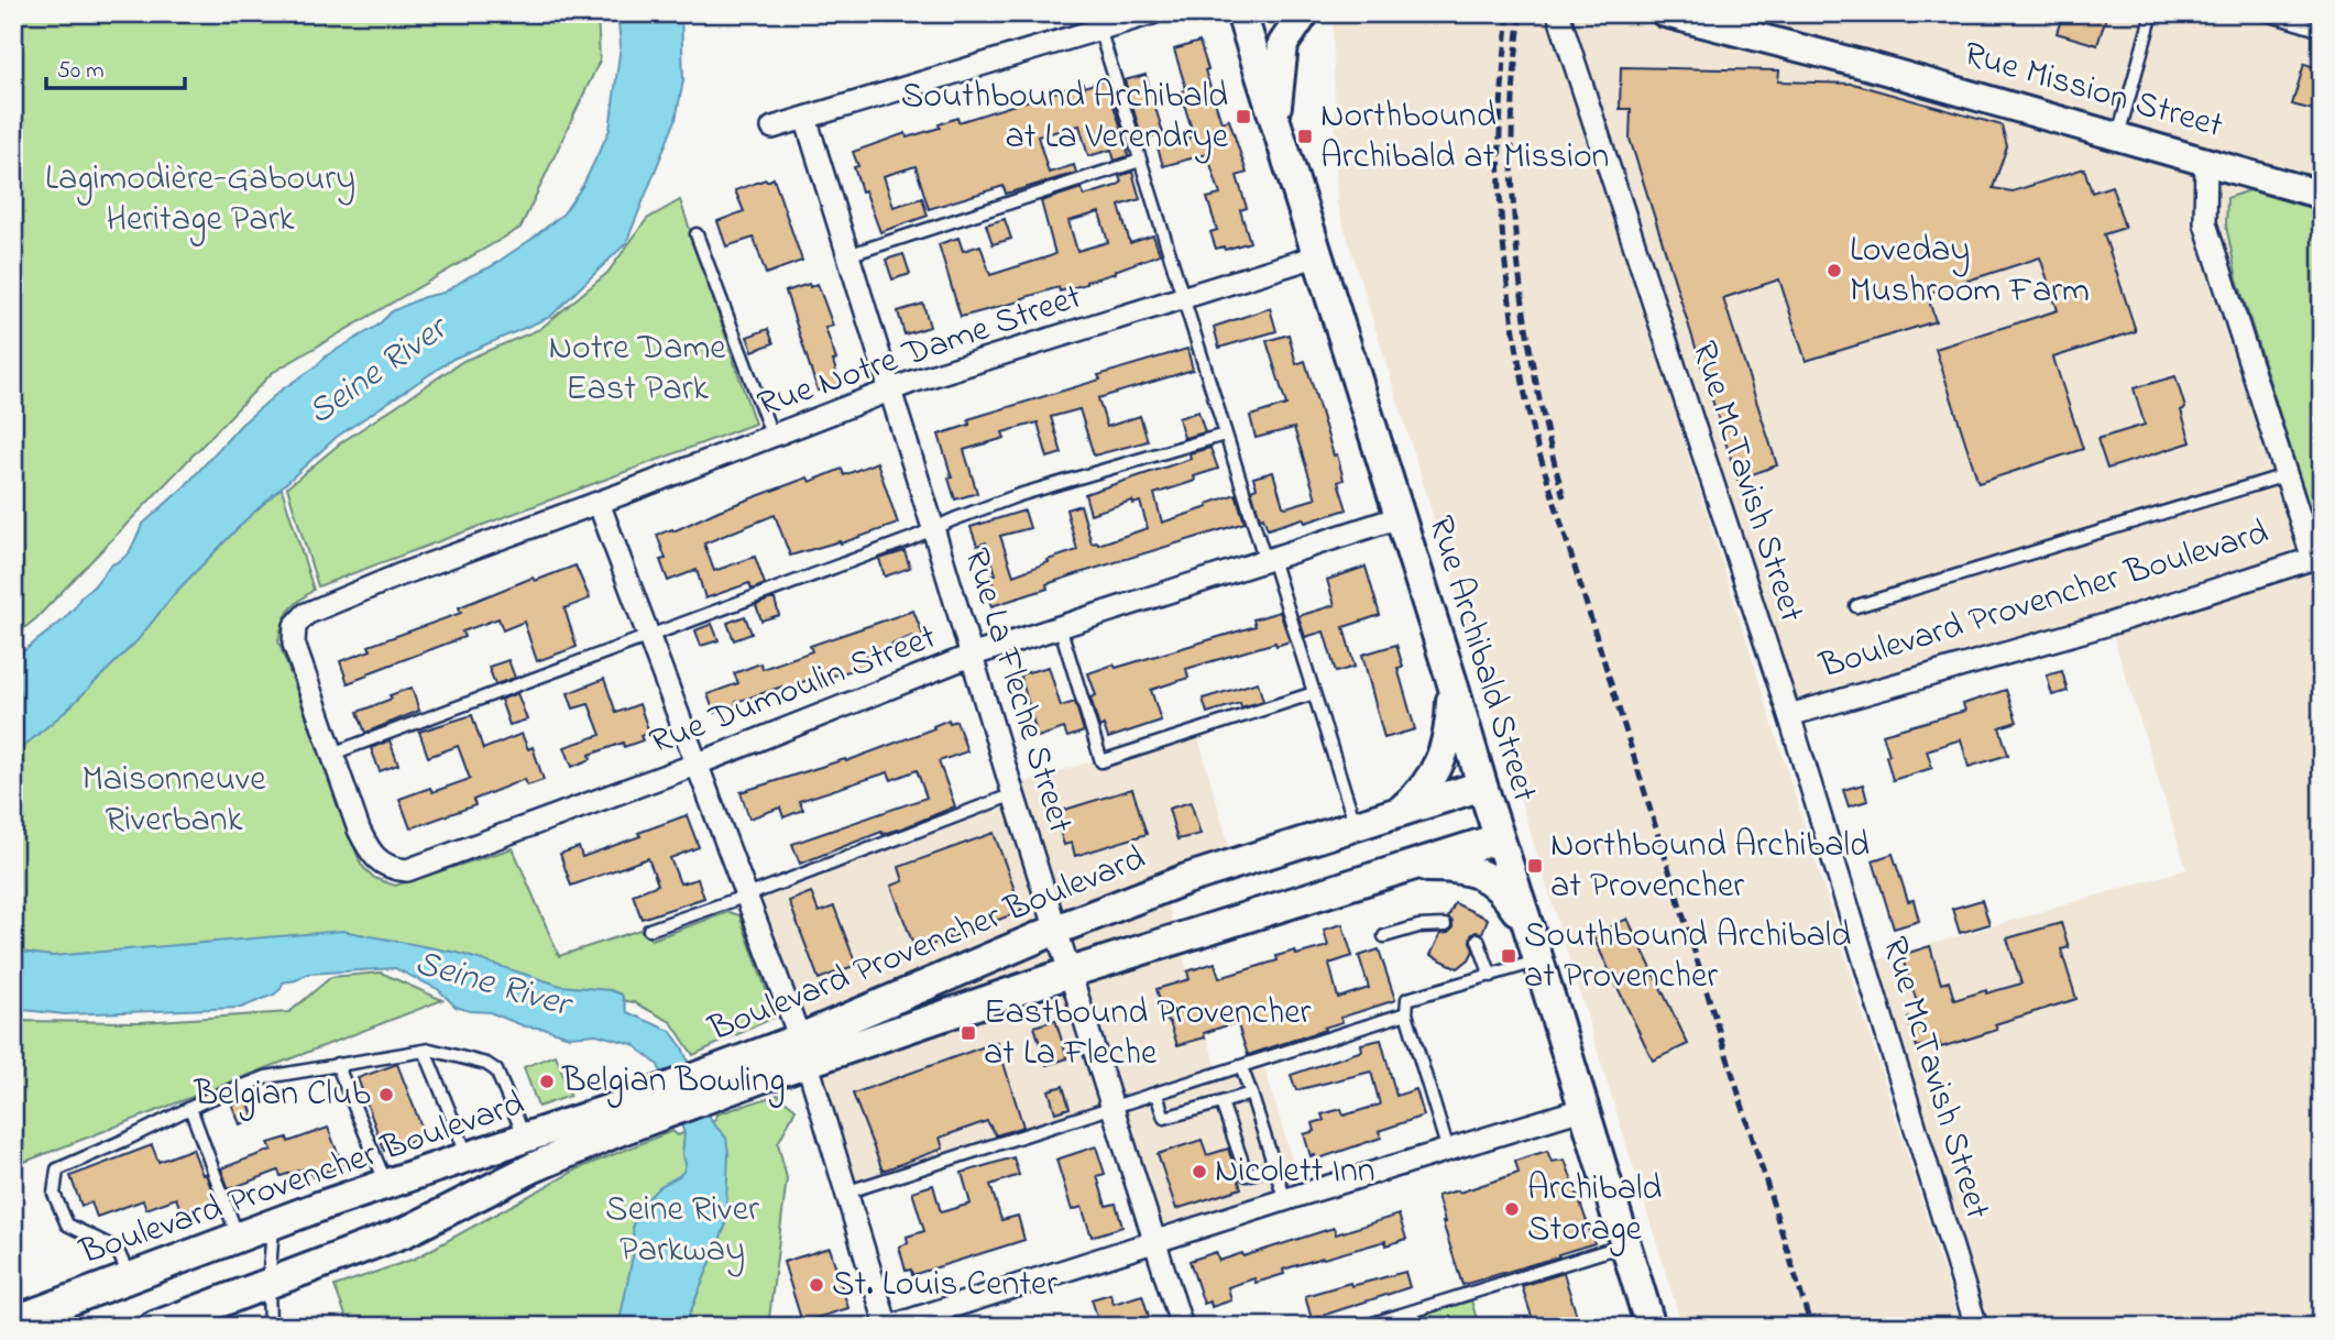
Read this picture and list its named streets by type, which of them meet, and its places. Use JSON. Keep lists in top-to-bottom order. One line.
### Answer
{"streets":{"main road":["Boulevard Provencher Boulevard","Rue Archibald Street"],"street":["Rue Mission Street","Rue Notre Dame Street","Rue McTavish Street","Rue Dumoulin Street","Rue La Fleche Street"]},"crossings":[["Rue Notre Dame Street","Rue Archibald Street"],["Rue Notre Dame Street","Rue Dumoulin Street"],["Rue Notre Dame Street","Rue La Fleche Street"],["Rue McTavish Street","Boulevard Provencher Boulevard"],["Boulevard Provencher Boulevard","Rue Archibald Street"],["Boulevard Provencher Boulevard","Rue La Fleche Street"],["Rue Archibald Street","Rue Dumoulin Street"],["Rue Dumoulin Street","Rue La Fleche Street"]],"water":["Seine River"],"parks":["Lagimodière-Gaboury Heritage Park","Notre Dame East Park","Maisonneuve Riverbank","Seine River Parkway"],"places":{"transit":["Southbound Archibald at La Verendrye","Northbound Archibald at Mission","Northbound Archibald at Provencher","Southbound Archibald at Provencher","Eastbound Provencher at La Fleche"],"other":["Loveday Mushroom Farm","Belgian Bowling","Belgian Club","Nicolett Inn","Archibald Storage","St. Louis Center"]},"scale_bar":"50 m"}
